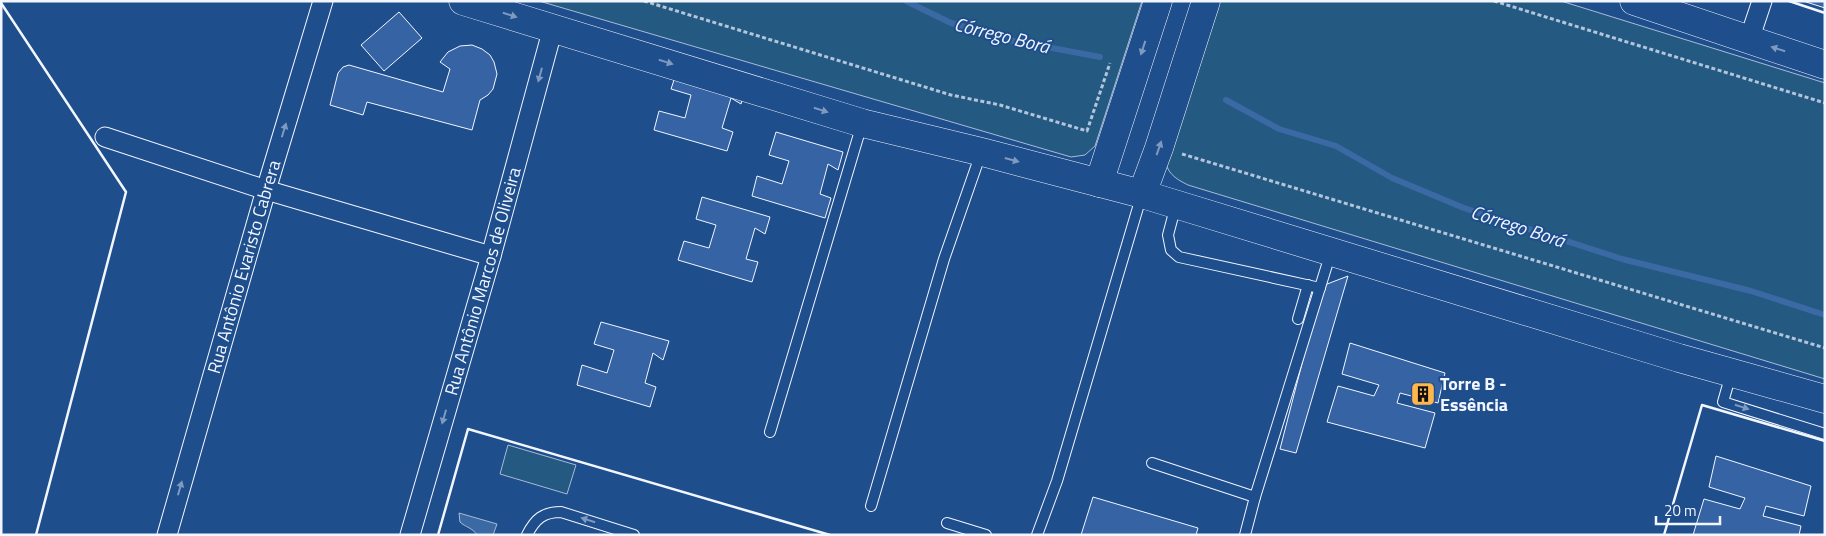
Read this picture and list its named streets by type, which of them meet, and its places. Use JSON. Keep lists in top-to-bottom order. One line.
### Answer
{"streets":{"street":["Rua Antônio Evaristo Cabrera","Rua Antônio Marcos de Oliveira"]},"one_way":["Rua Antônio Evaristo Cabrera","Rua Antônio Marcos de Oliveira"],"water":["Córrego Borá"],"places":{"building":["Torre B - Essência"]},"scale_bar":"20 m"}
